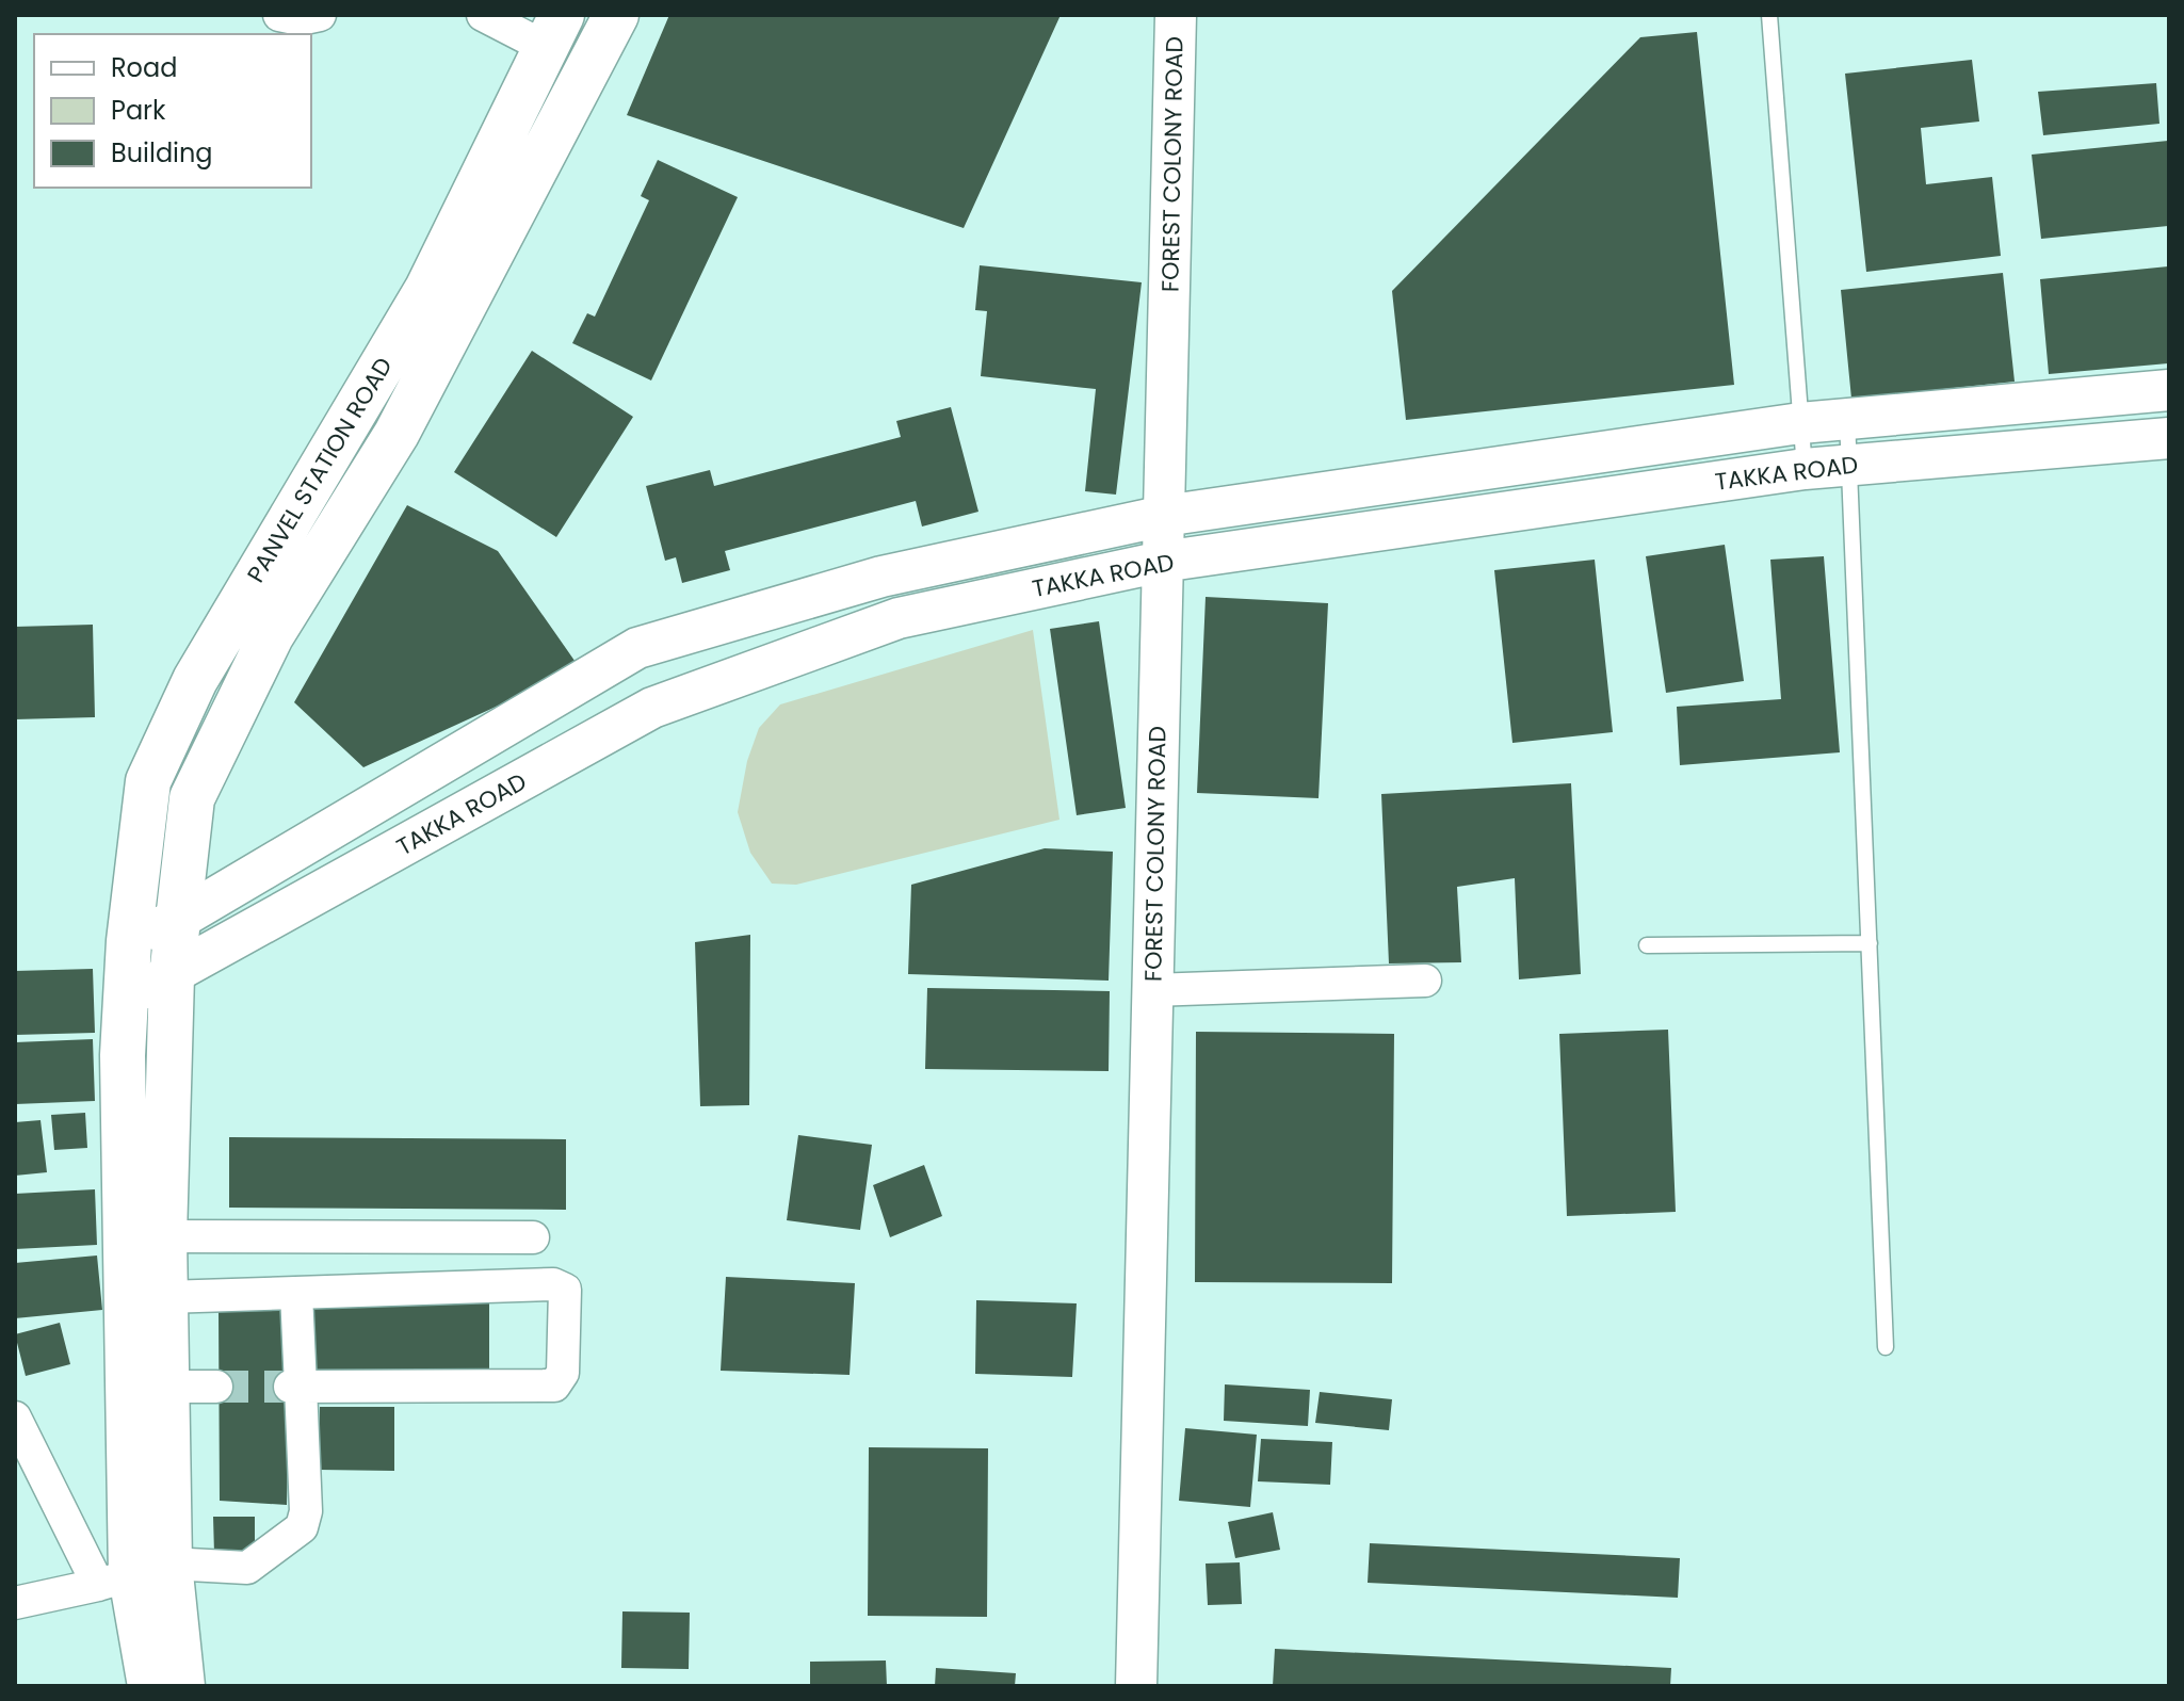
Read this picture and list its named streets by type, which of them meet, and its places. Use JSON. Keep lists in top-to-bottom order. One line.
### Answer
{"streets":{"main road":["PANVEL STATION ROAD"],"street":["FOREST COLONY ROAD","TAKKA ROAD"]},"crossings":[["FOREST COLONY ROAD","TAKKA ROAD"],["PANVEL STATION ROAD","TAKKA ROAD"]],"legend":["Road","Park","Building"]}
